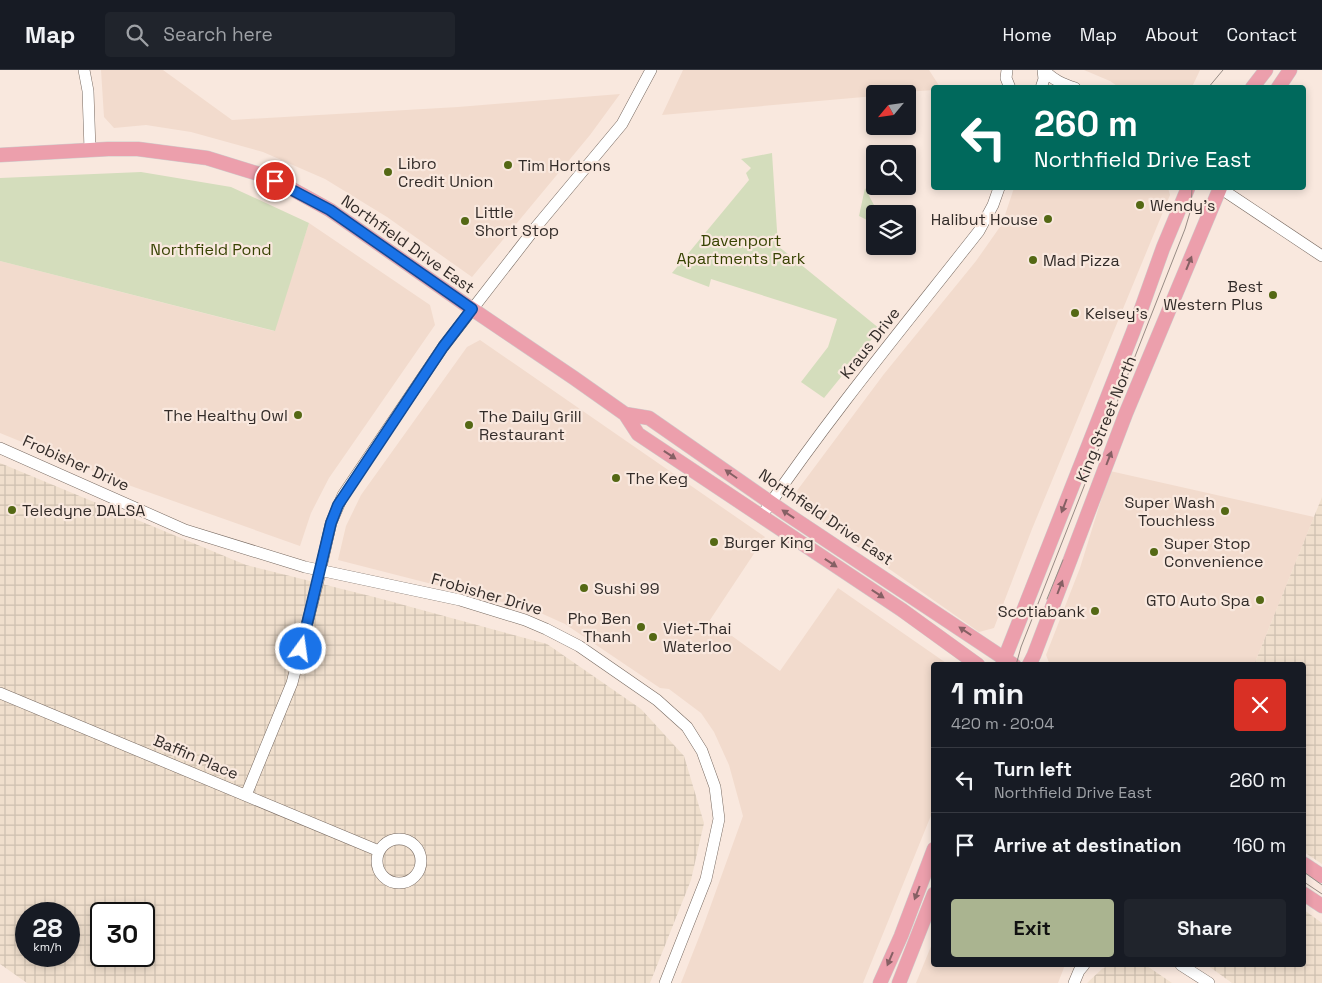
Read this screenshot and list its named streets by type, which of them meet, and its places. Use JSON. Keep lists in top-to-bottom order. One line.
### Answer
{"streets":{"main road":["Northfield Drive East","King Street North"],"street":["Kraus Drive","Frobisher Drive","Baffin Place"]},"crossings":[["Northfield Drive East","Kraus Drive"]],"parks":["Davenport Apartments Park","Northfield Pond"],"places":["Tim Hortons","Libro Credit Union","Wendy's","Halibut House","Little Short Stop","Mad Pizza","Best Western Plus","Kelsey's","The Healthy Owl","The Daily Grill Restaurant","The Keg","Teledyne DALSA","Super Wash Touchless","Burger King","Super Stop Convenience","Sushi 99","GTO Auto Spa","Scotiabank","Pho Ben Thanh","Viet-Thai Waterloo"],"north":"bottom left","page":{"header":"Map","search":"Search here","nav":["Home","Map","About","Contact"],"turn":["260 m","Northfield Drive East"],"heading":["1 min","420 m · 20:04"],"list":[{"name":"Turn left","note":"Northfield Drive East","value":"260 m"},{"name":"Arrive at destination","value":"160 m"}],"buttons":["Exit","Share"],"speed":"28 km/h","limit":"30"}}
